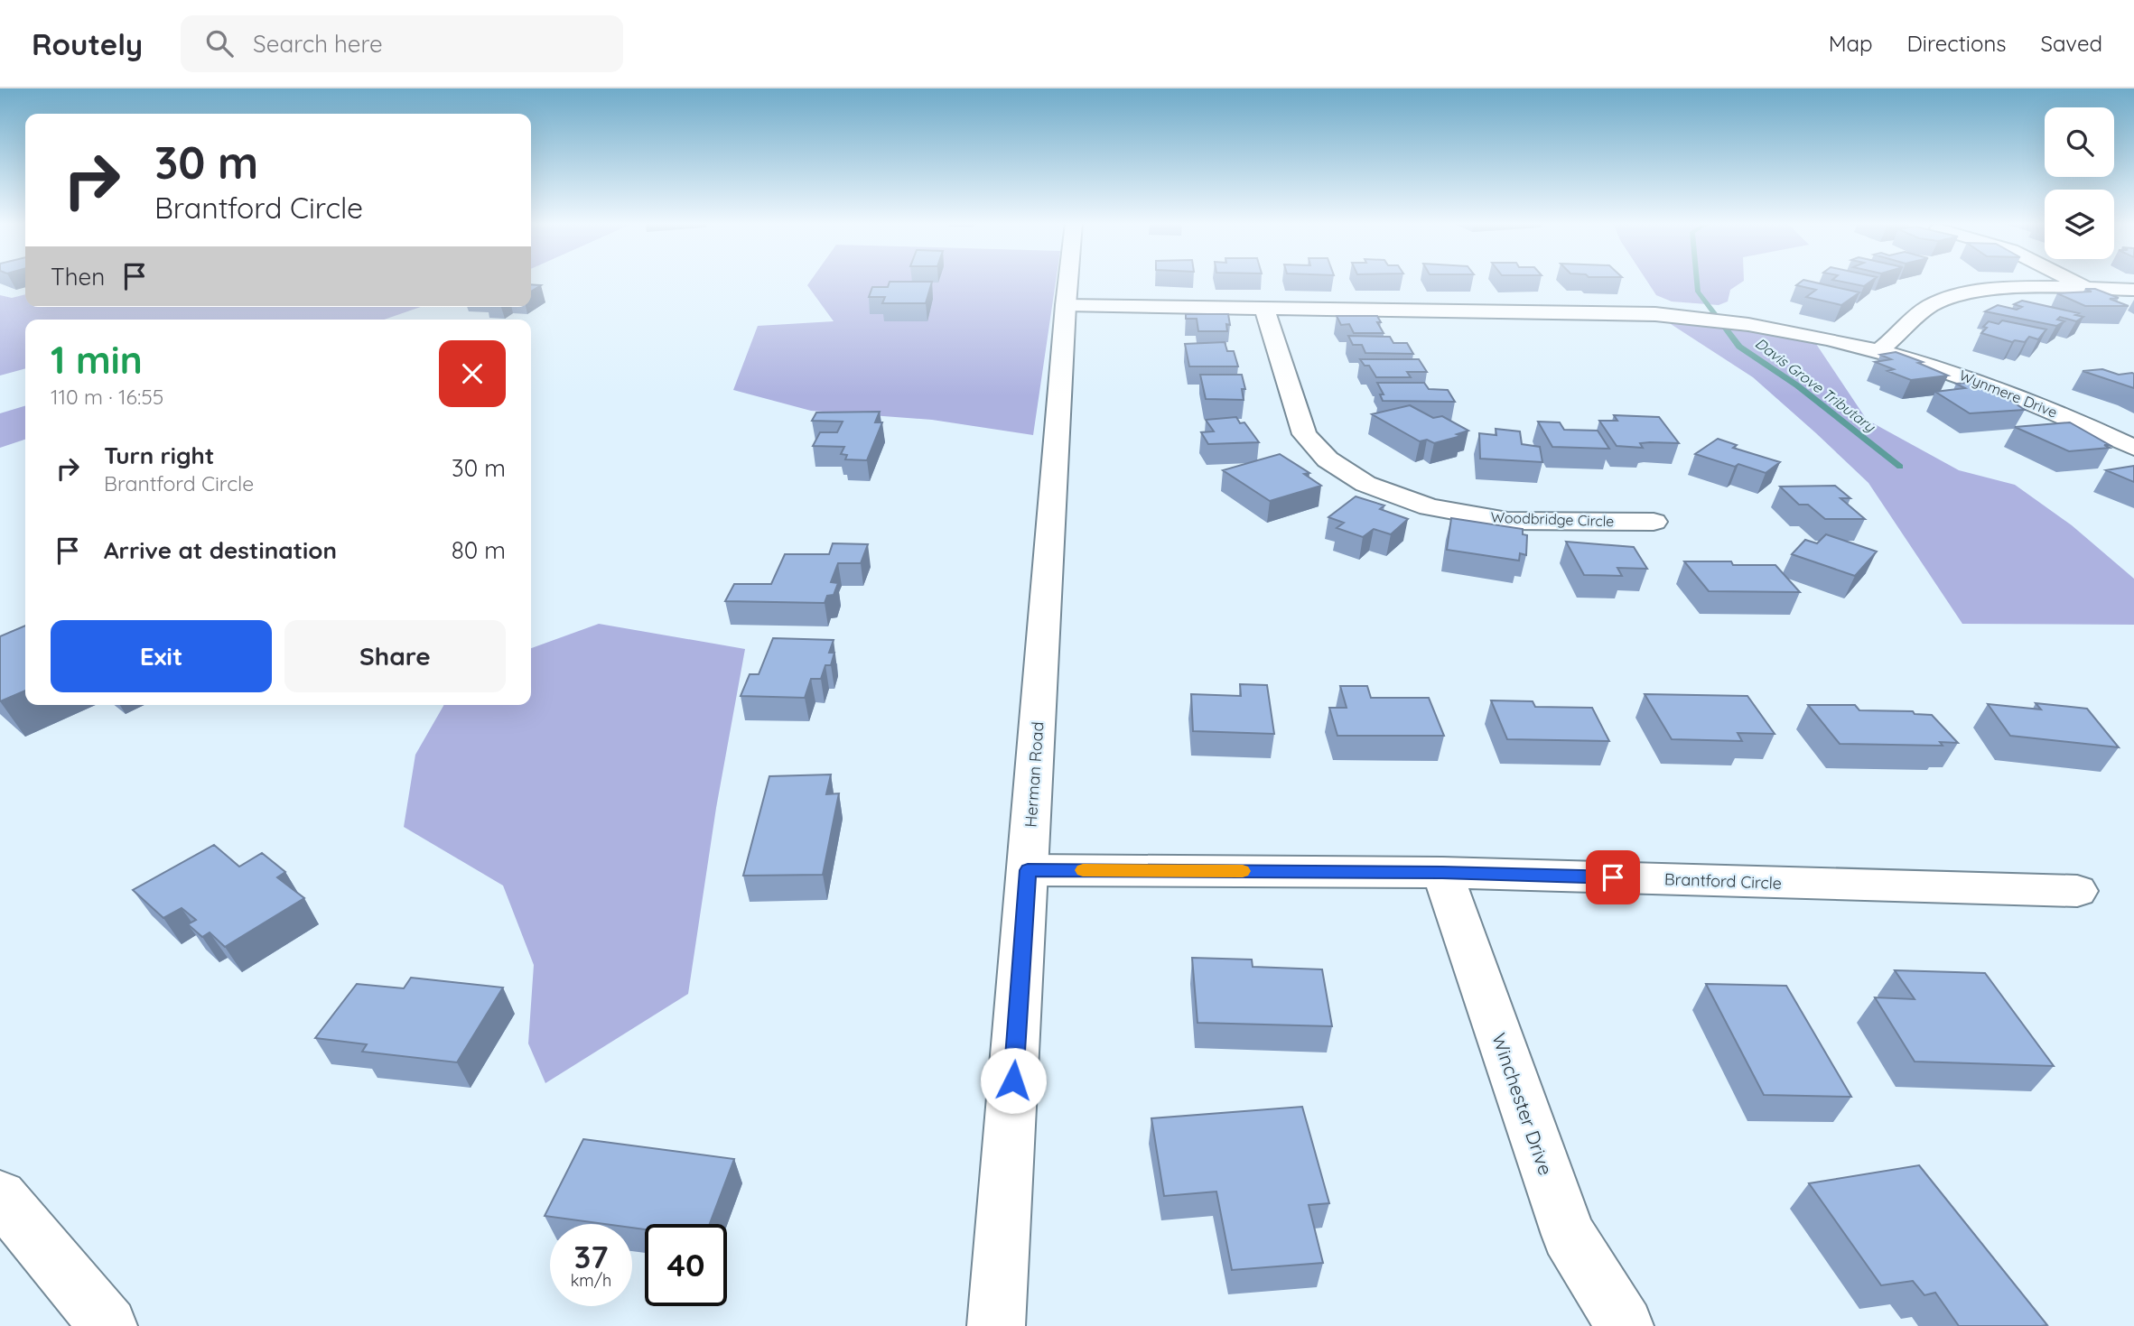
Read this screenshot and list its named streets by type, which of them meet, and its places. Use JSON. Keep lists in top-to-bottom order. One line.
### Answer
{"streets":{"street":["Wynmere Drive","Woodbridge Circle","Herman Road","Brantford Circle","Winchester Drive"]},"crossings":[["Wynmere Drive","Woodbridge Circle"],["Wynmere Drive","Herman Road"],["Herman Road","Brantford Circle"],["Brantford Circle","Winchester Drive"]],"water":["Davis Grove Tributary"],"page":{"header":"Routely","search":"Search here","nav":["Map","Directions","Saved"],"turn":["30 m","Brantford Circle"],"then":"Then","heading":["1 min","110 m · 16:55"],"list":[{"name":"Turn right","note":"Brantford Circle","value":"30 m"},{"name":"Arrive at destination","value":"80 m"}],"buttons":["Exit","Share"],"speed":"37 km/h","limit":"40"}}
